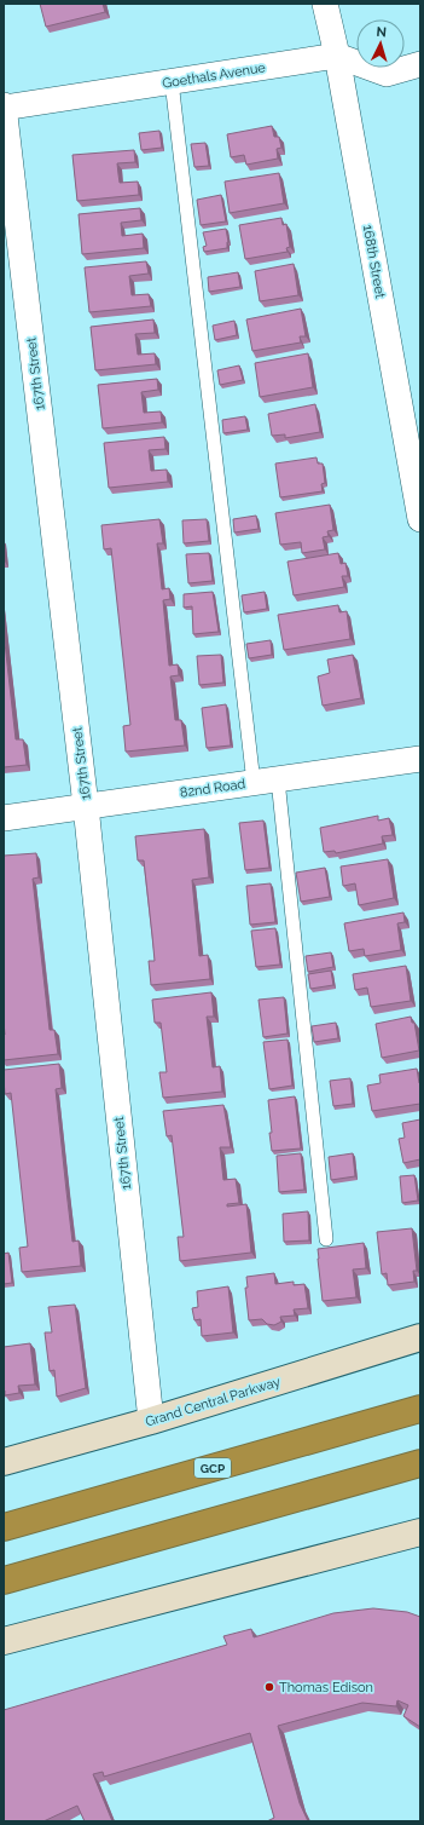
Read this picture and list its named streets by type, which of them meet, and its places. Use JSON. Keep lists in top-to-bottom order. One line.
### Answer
{"streets":{"highway":["GCP"],"main road":["Grand Central Parkway"],"street":["Goethals Avenue","168th Street","167th Street","82nd Road"]},"crossings":[["Goethals Avenue","168th Street"],["Goethals Avenue","167th Street"],["167th Street","82nd Road"],["167th Street","Grand Central Parkway"]],"places":["Thomas Edison"],"north":"top"}
